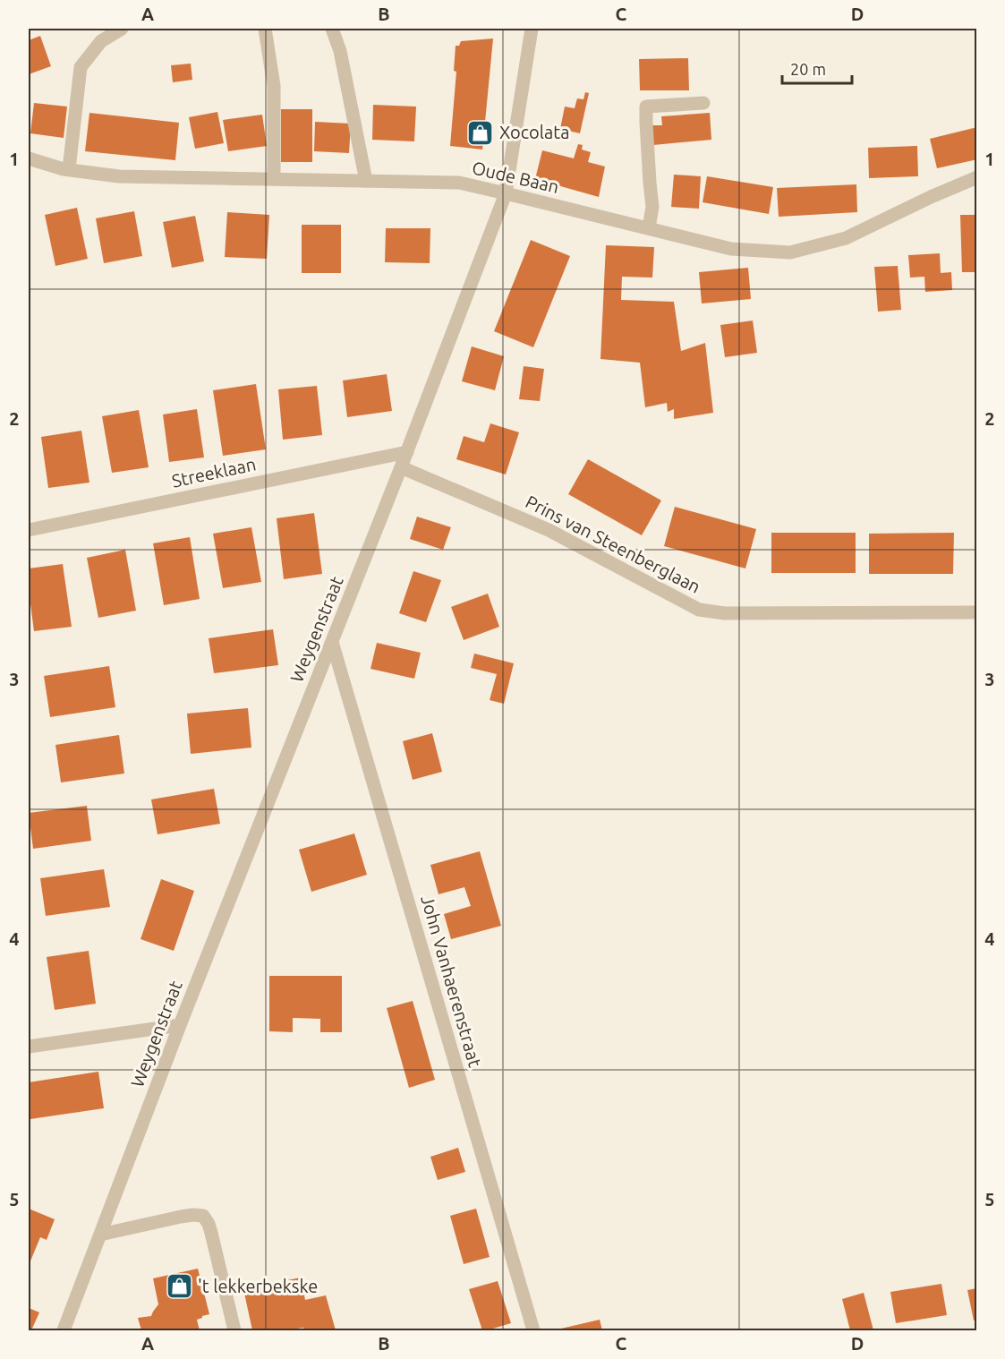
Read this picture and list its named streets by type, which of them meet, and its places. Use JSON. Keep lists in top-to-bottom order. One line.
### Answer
{"streets":{"street":["Oude Baan","Streeklaan","Prins van Steenberglaan","Weygenstraat","John Vanhaerenstraat"]},"crossings":[["Oude Baan","Weygenstraat"],["Streeklaan","Weygenstraat"],["Prins van Steenberglaan","Weygenstraat"],["Weygenstraat","John Vanhaerenstraat"]],"places":{"shop":["Xocolata","'t lekkerbekske"]},"scale_bar":"20 m","grid":{"columns":["A","B","C","D"],"rows":["1","2","3","4","5"]}}
